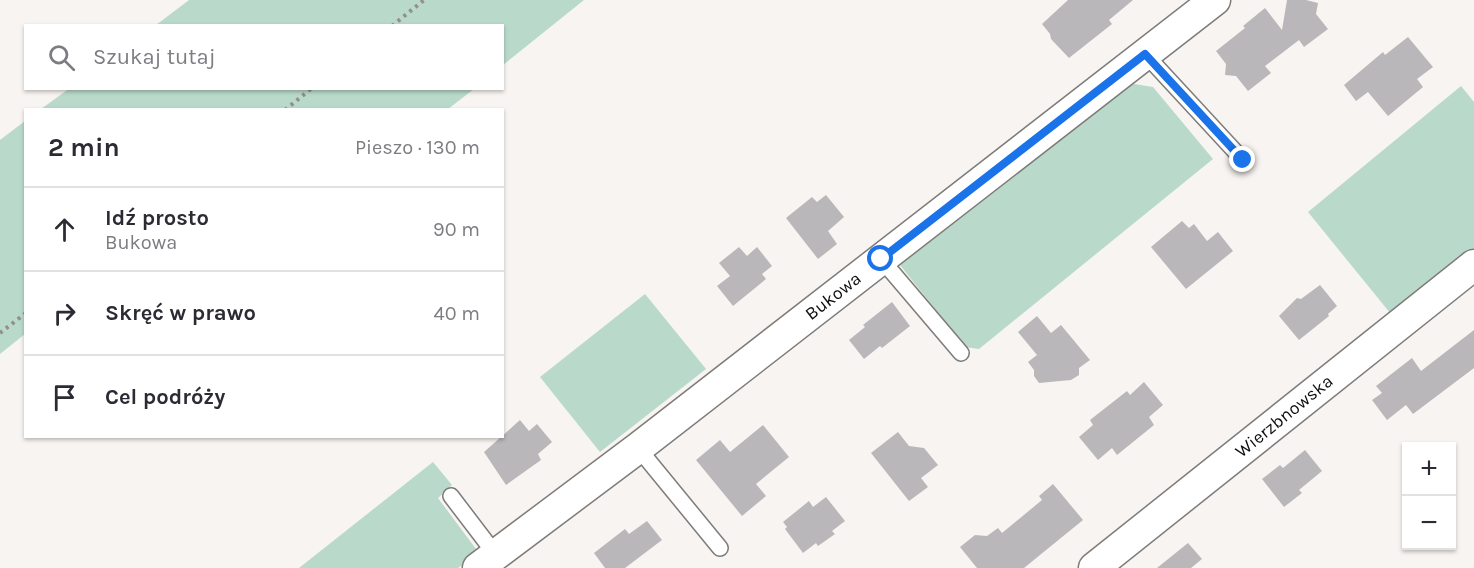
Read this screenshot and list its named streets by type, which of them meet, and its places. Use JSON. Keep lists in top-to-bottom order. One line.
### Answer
{"streets":{"street":["Bukowa","Wierzbnowska"]},"page":{"search":"Szukaj tutaj","heading":["2 min","Pieszo · 130 m"],"list":[["Idź prosto","Bukowa","90 m"],["Skręć w prawo","40 m"],"Cel podróży"],"map_buttons":["+","−"]}}
